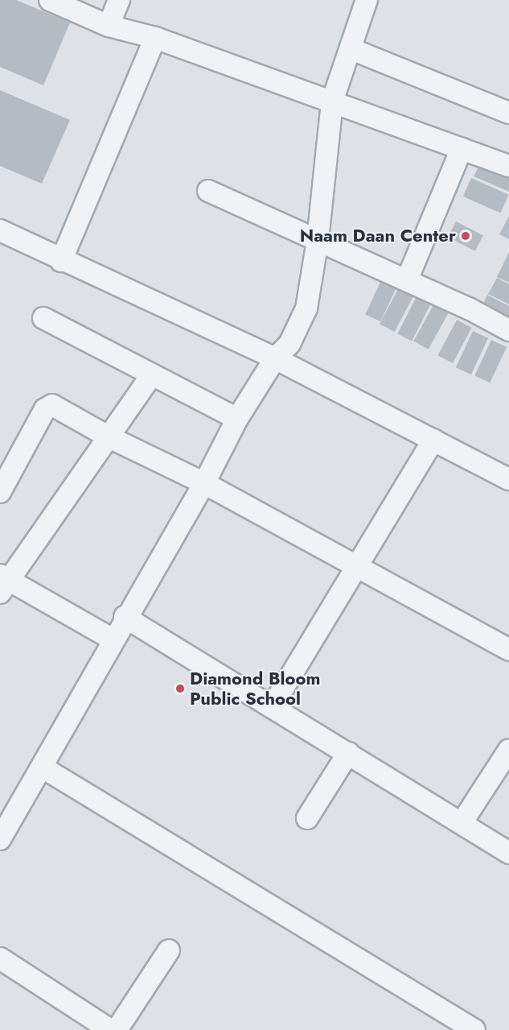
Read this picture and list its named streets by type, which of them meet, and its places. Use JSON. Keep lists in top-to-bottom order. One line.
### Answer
{"places":["Naam Daan Center","Diamond Bloom Public School"]}
